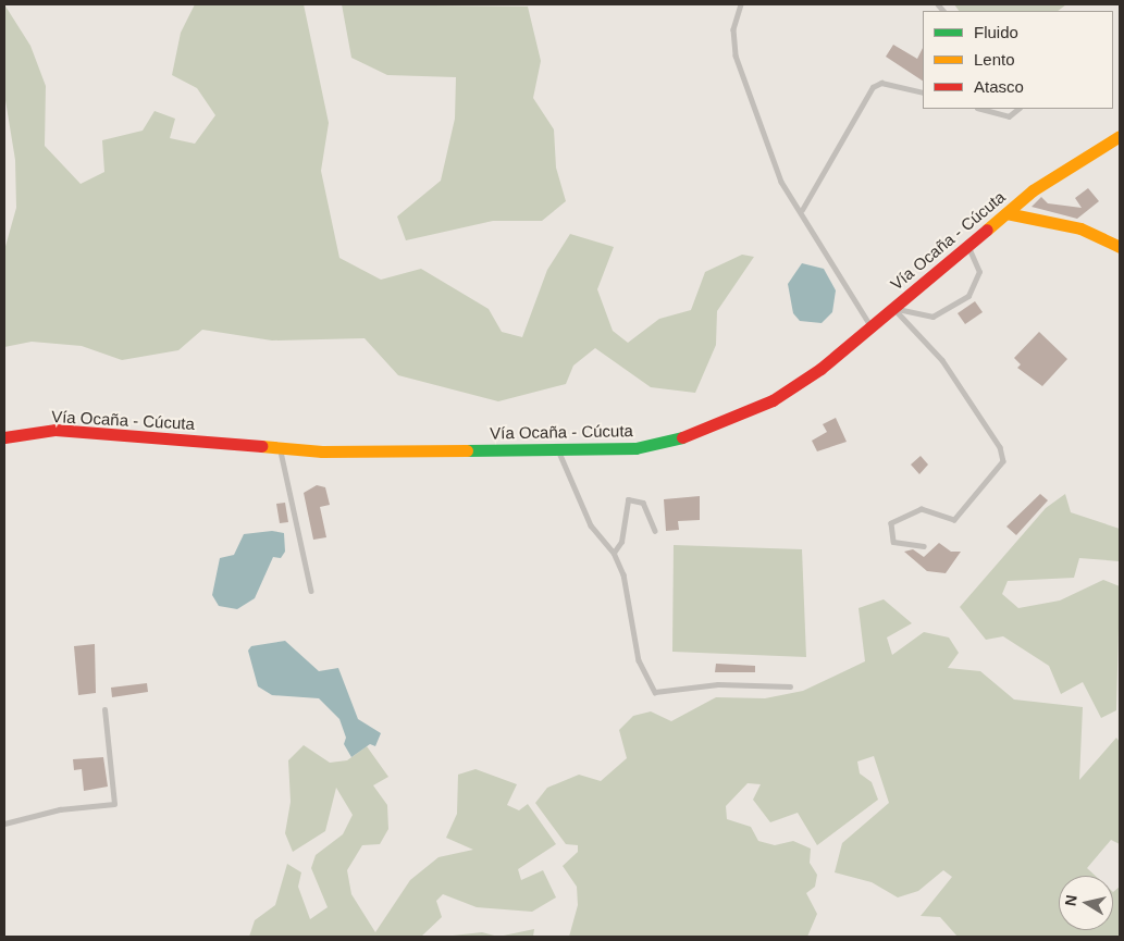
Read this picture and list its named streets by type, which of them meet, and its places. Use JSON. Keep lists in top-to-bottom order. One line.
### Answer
{"streets":{"main road":["Vía Ocaña - Cúcuta"]},"legend":["Fluido","Lento","Atasco"],"north":"left"}
